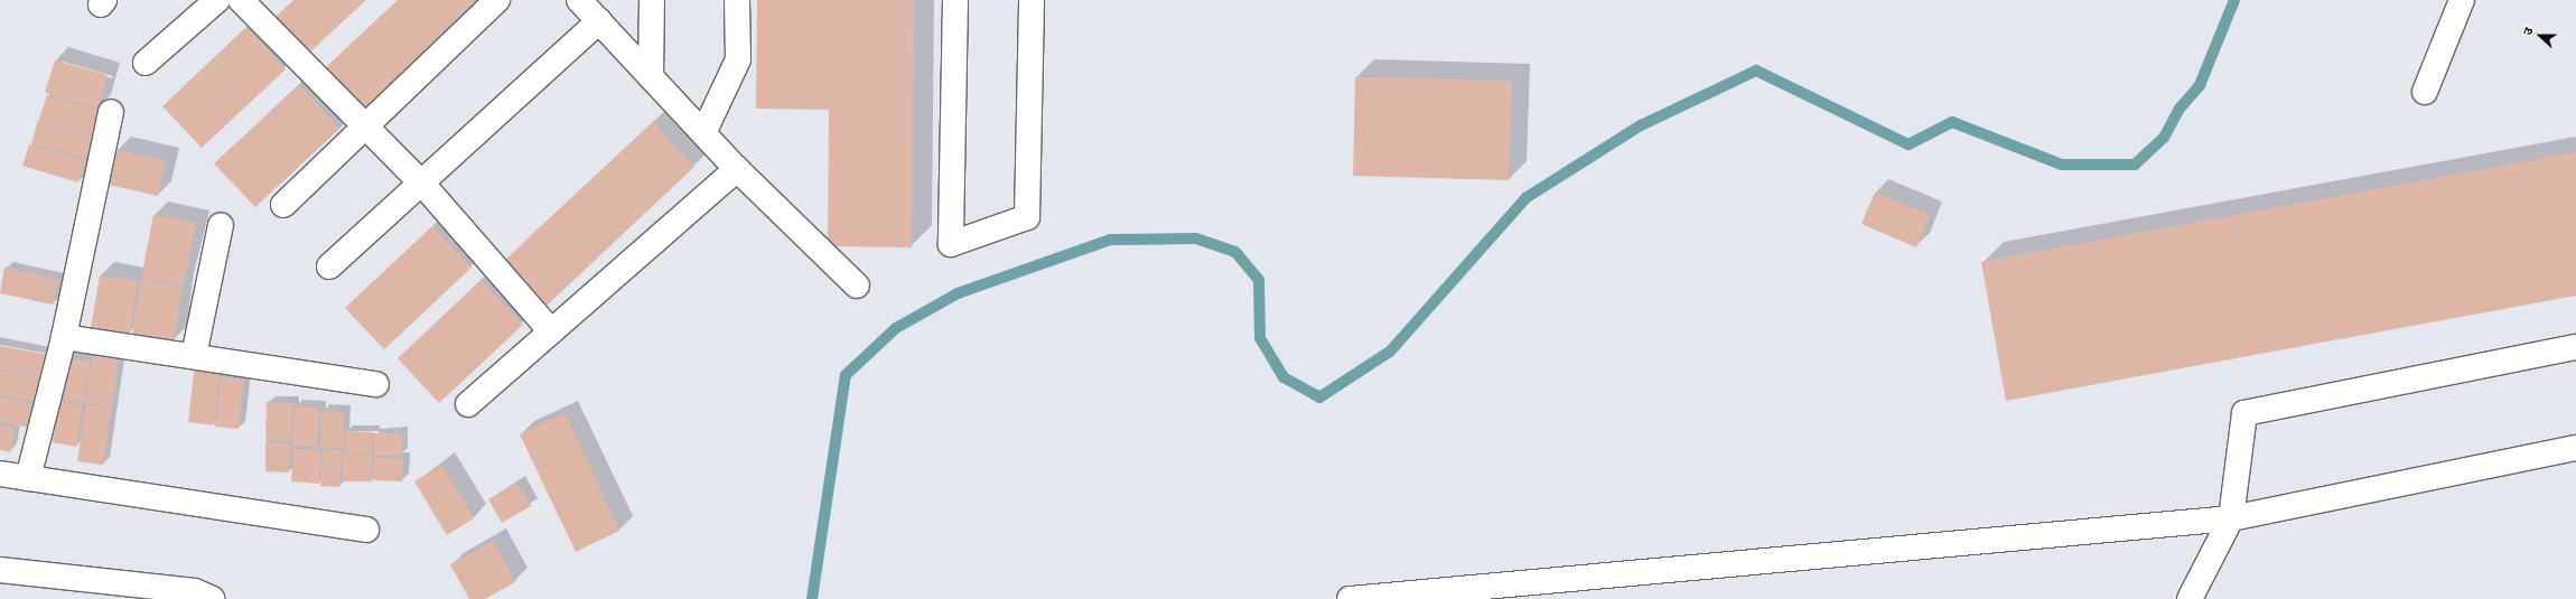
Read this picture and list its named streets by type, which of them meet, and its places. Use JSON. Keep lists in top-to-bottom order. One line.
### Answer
{"north":"left"}
